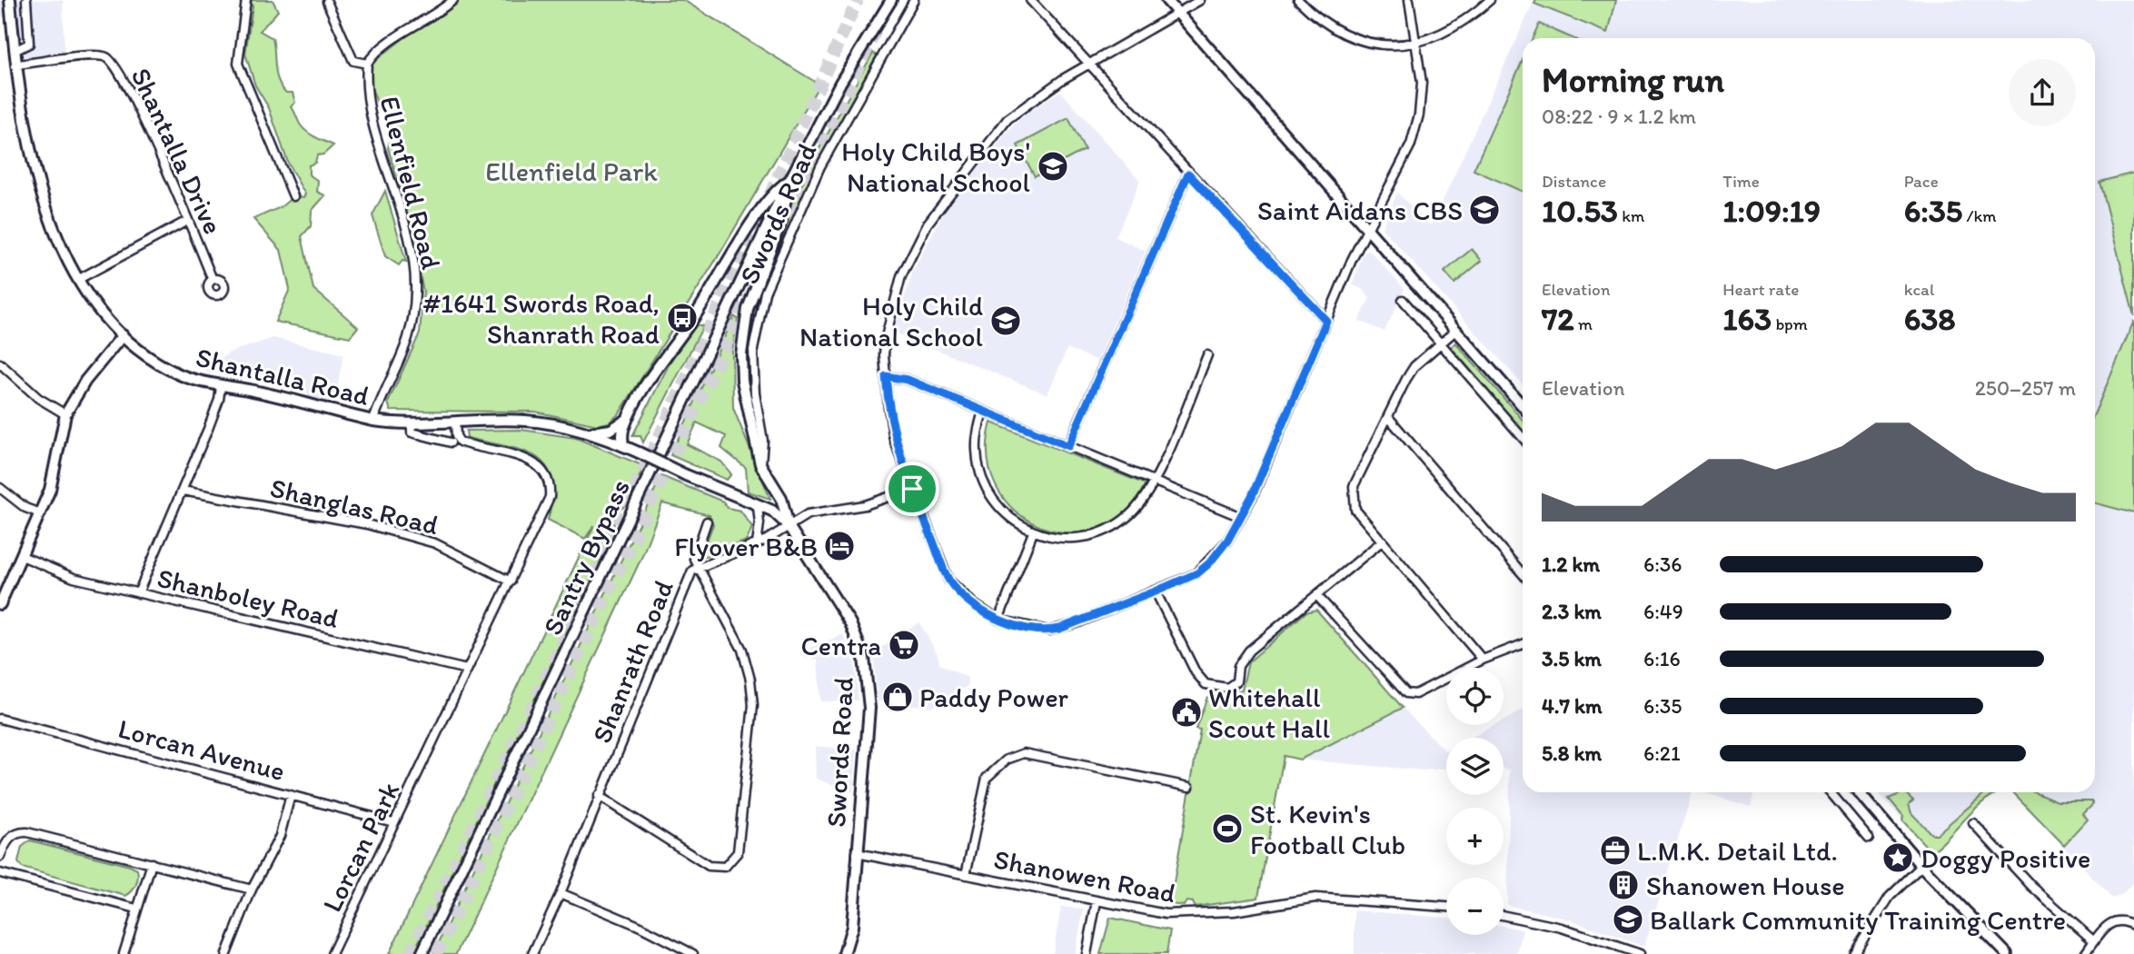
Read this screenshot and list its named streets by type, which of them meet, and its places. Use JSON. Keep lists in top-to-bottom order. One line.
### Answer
{"streets":{"main road":["Swords Road","Shantalla Road","Santry Bypass"],"street":["Shantalla Drive","Ellenfield Road","Shanglas Road","Shanboley Road","Shanrath Road","Lorcan Avenue","Lorcan Park","Shanowen Road"]},"crossings":[["Shantalla Drive","Shantalla Road"],["Ellenfield Road","Shantalla Road"],["Swords Road","Shantalla Road"],["Swords Road","Santry Bypass"],["Swords Road","Shanrath Road"],["Swords Road","Shanowen Road"],["Shantalla Road","Shanrath Road"],["Shanboley Road","Lorcan Park"],["Lorcan Avenue","Lorcan Park"]],"parks":["Ellenfield Park"],"places":{"school or university":["Holy Child Boys' National School","Saint Aidans CBS","Holy Child National School","Ballark Community Training Centre"],"bus stop":["#1641 Swords Road, Shanrath Road"],"hotel":["Flyover B&B"],"supermarket":["Centra"],"shop":["Paddy Power"],"public building":["Whitehall Scout Hall"],"sports":["St. Kevin's Football Club"],"office":["L.M.K. Detail Ltd."],"place":["Doggy Positive"],"building":["Shanowen House"]},"page":{"heading":["Morning run","08:22 · 9 × 1.2 km"],"stats":[["Distance","10.53 km"],["Time","1:09:19"],["Pace","6:35 /km"],["Elevation","72 m"],["Heart rate","163 bpm"],["kcal","638"]],"chart":["Elevation","250–257 m"],"list":[{"name":"1.2 km","note":"6:36"},{"name":"2.3 km","note":"6:49"},{"name":"3.5 km","note":"6:16"},{"name":"4.7 km","note":"6:35"},{"name":"5.8 km","note":"6:21"}],"map_buttons":["+","−"]}}
